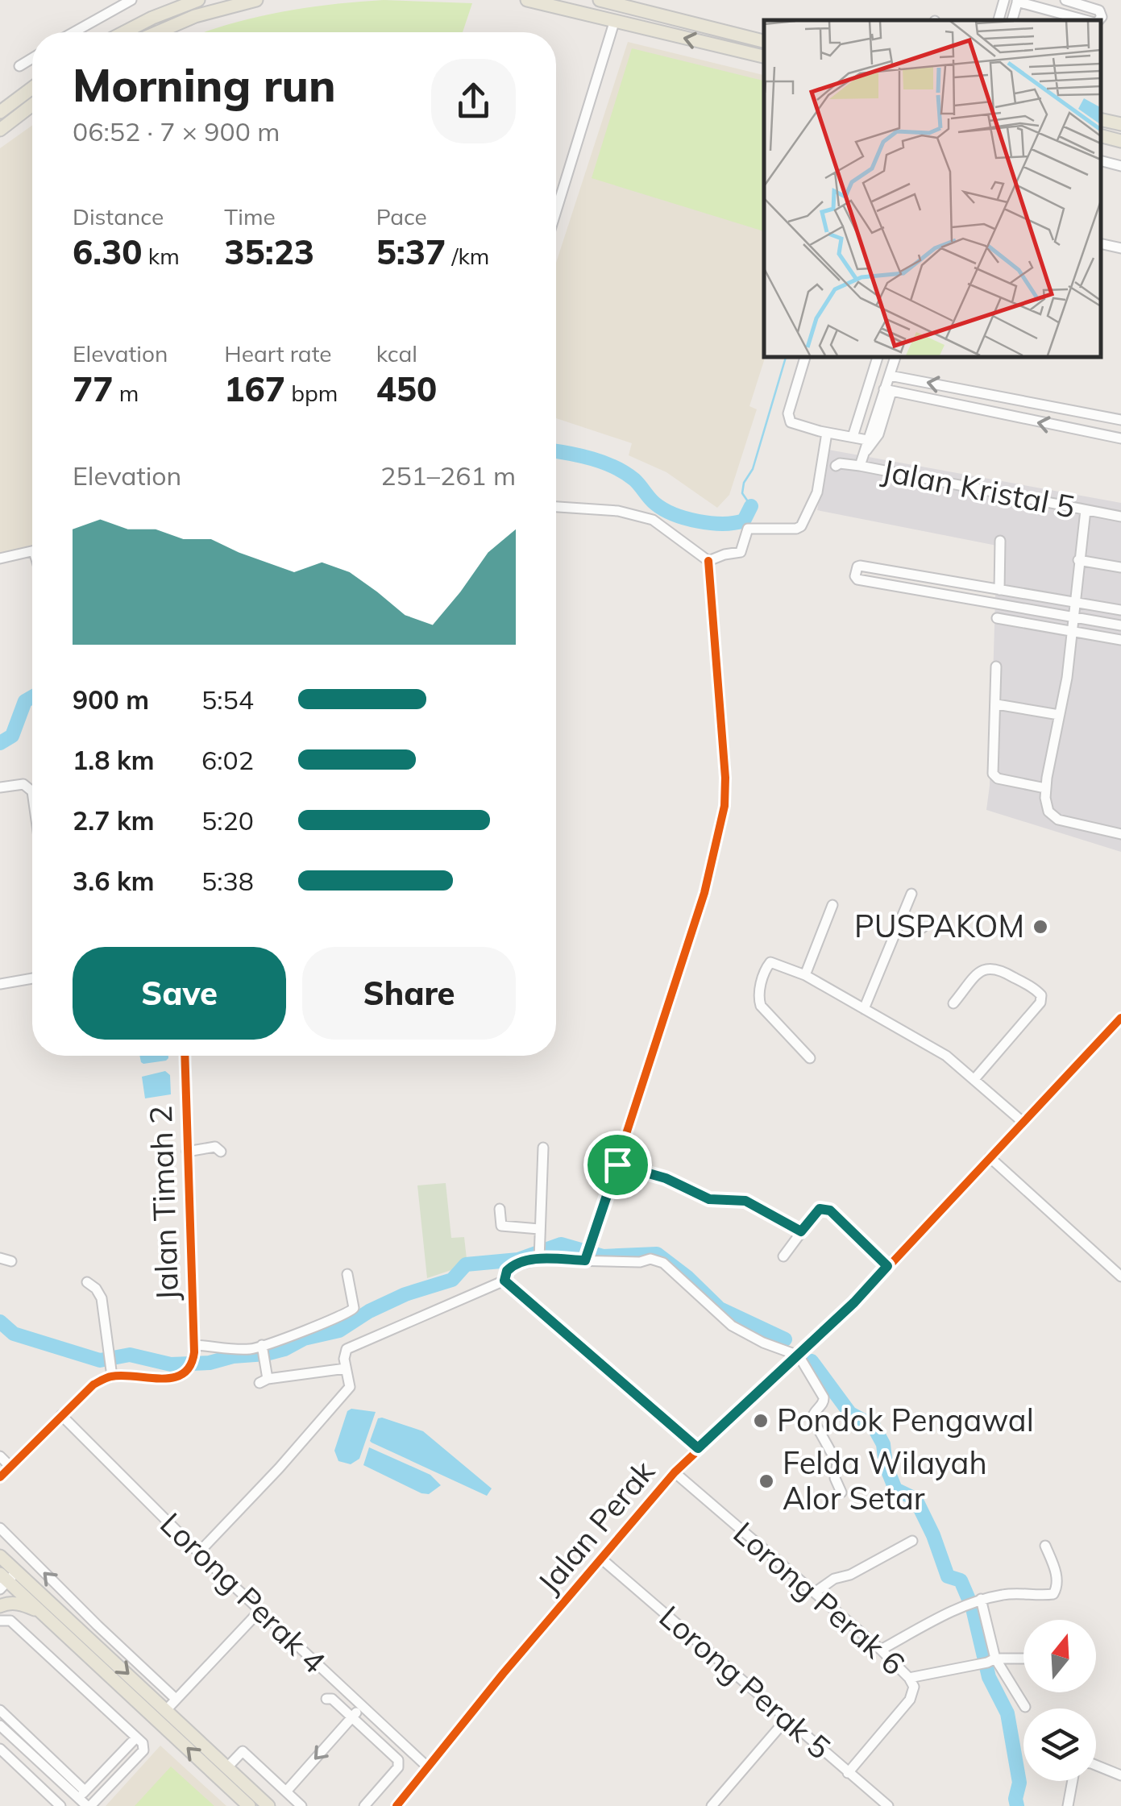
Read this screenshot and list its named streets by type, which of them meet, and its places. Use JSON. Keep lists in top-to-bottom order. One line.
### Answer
{"streets":{"street":["Jalan Kristal 5","Jalan Timah 2","Jalan Perak","Lorong Perak 4","Lorong Perak 6","Lorong Perak 5"]},"crossings":[["Jalan Perak","Lorong Perak 4"],["Jalan Perak","Lorong Perak 6"],["Jalan Perak","Lorong Perak 5"],["Lorong Perak 6","Lorong Perak 5"]],"places":["PUSPAKOM","Pondok Pengawal","Felda Wilayah Alor Setar"],"north":"top","page":{"heading":["Morning run","06:52 · 7 × 900 m"],"stats":[["Distance","6.30 km"],["Time","35:23"],["Pace","5:37 /km"],["Elevation","77 m"],["Heart rate","167 bpm"],["kcal","450"]],"chart":["Elevation","251–261 m"],"list":[{"name":"900 m","note":"5:54"},{"name":"1.8 km","note":"6:02"},{"name":"2.7 km","note":"5:20"},{"name":"3.6 km","note":"5:38"}],"buttons":["Save","Share"]}}
